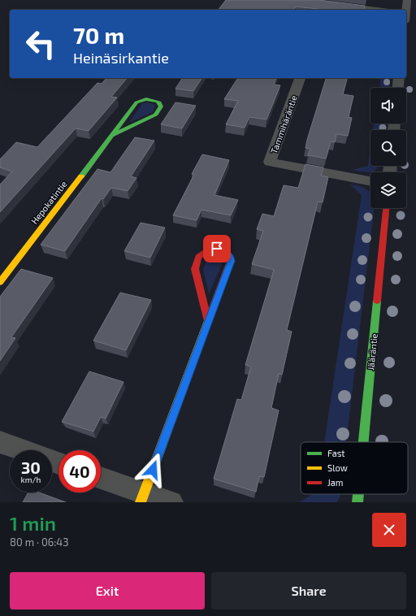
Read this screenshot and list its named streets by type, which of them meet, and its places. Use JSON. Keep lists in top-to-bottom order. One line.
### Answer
{"streets":{"street":["Tammihäräntie","Hepokatintie","Jääräntie"]},"legend":["Fast","Slow","Jam"],"page":{"turn":["70 m","Heinäsirkantie"],"speed":"30 km/h","limit":"40","heading":["1 min","80 m · 06:43"],"buttons":["Exit","Share"]}}
